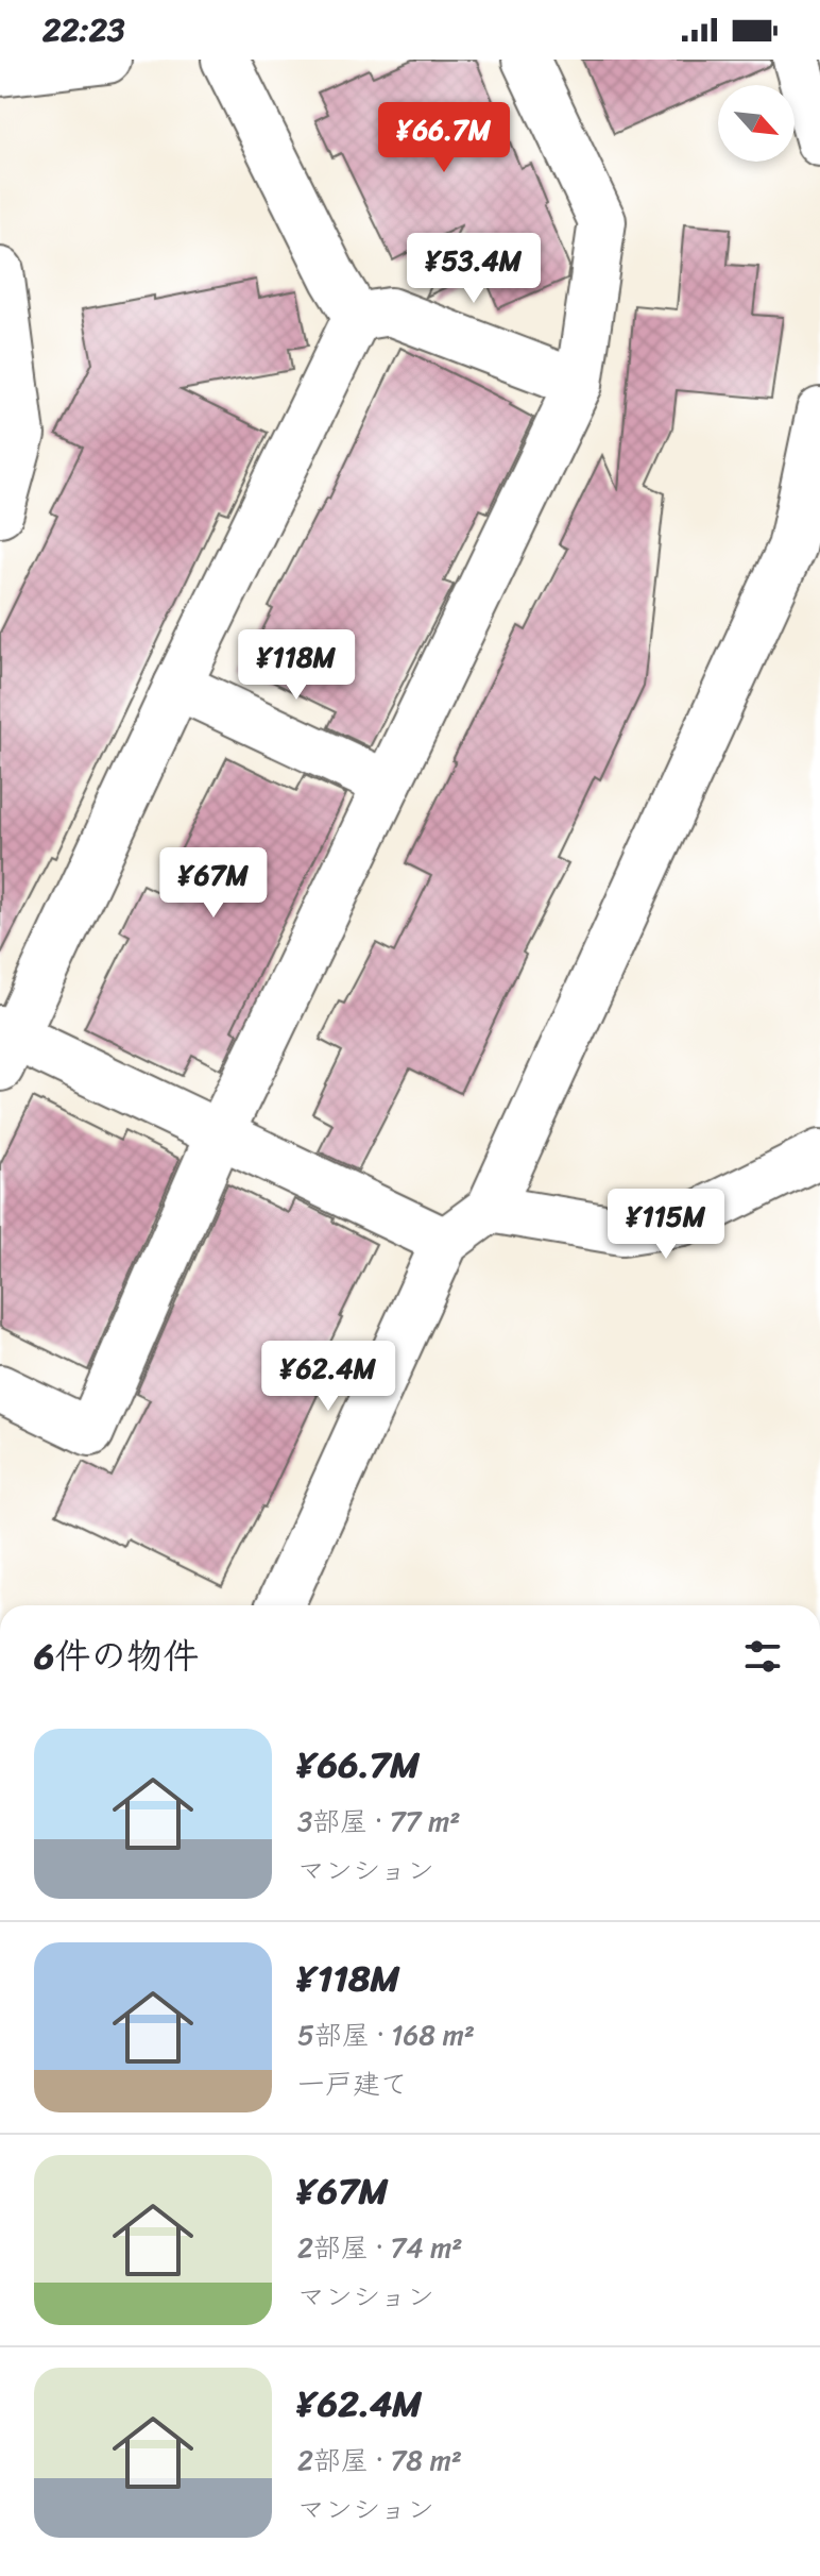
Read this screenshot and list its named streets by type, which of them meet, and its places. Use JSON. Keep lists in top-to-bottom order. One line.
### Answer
{"north":"bottom right","page":{"status":"22:23","price":["¥66.7M","¥53.4M","¥118M","¥67M","¥115M","¥62.4M"],"heading":"6件の物件","list":[{"name":"¥66.7M","note":"3部屋 · 77 m² · マンション"},{"name":"¥118M","note":"5部屋 · 168 m² · 一戸建て"},{"name":"¥67M","note":"2部屋 · 74 m² · マンション"},{"name":"¥62.4M","note":"2部屋 · 78 m² · マンション"}]}}
